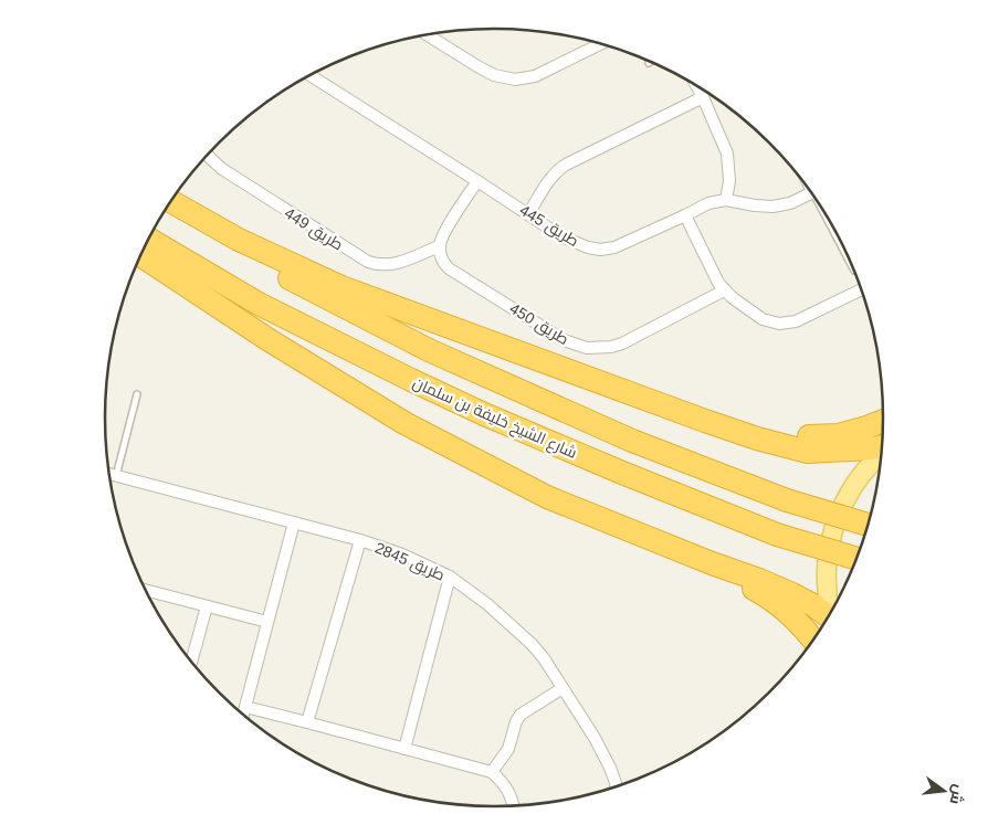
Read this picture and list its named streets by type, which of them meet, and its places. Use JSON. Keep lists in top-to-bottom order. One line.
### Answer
{"streets":{"highway":["شارع الشيخ خليفة بن سلمان"],"street":["طريق 445","طريق 449","طريق 450","طريق 2845"]},"crossings":[["طريق 449","طريق 450"]],"north":"right"}
